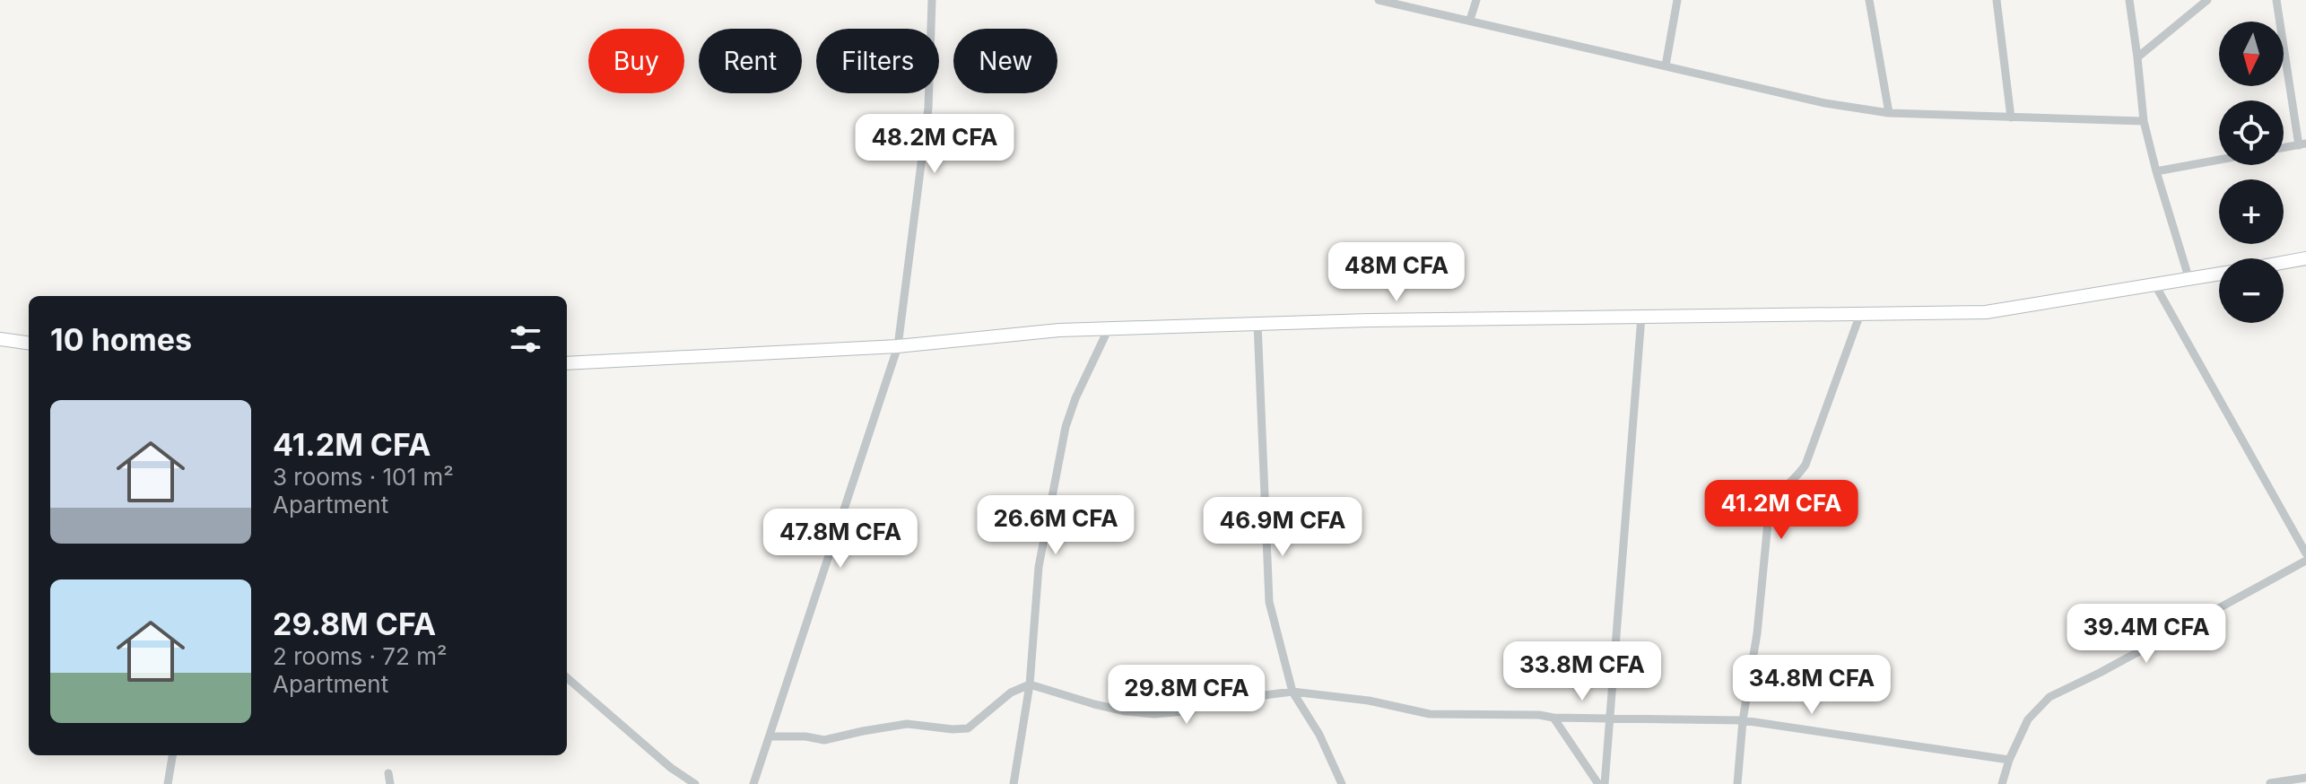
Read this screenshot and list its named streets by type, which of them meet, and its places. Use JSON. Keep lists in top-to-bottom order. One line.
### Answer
{"north":"bottom","page":{"map_buttons":["+","−"],"chip":["Buy","Rent","Filters","New"],"price":["48.2M CFA","48M CFA","41.2M CFA","26.6M CFA","46.9M CFA","47.8M CFA","39.4M CFA","33.8M CFA","34.8M CFA","29.8M CFA"],"heading":"10 homes","list":[{"name":"41.2M CFA","note":"3 rooms · 101 m² · Apartment"},{"name":"29.8M CFA","note":"2 rooms · 72 m² · Apartment"}]}}
